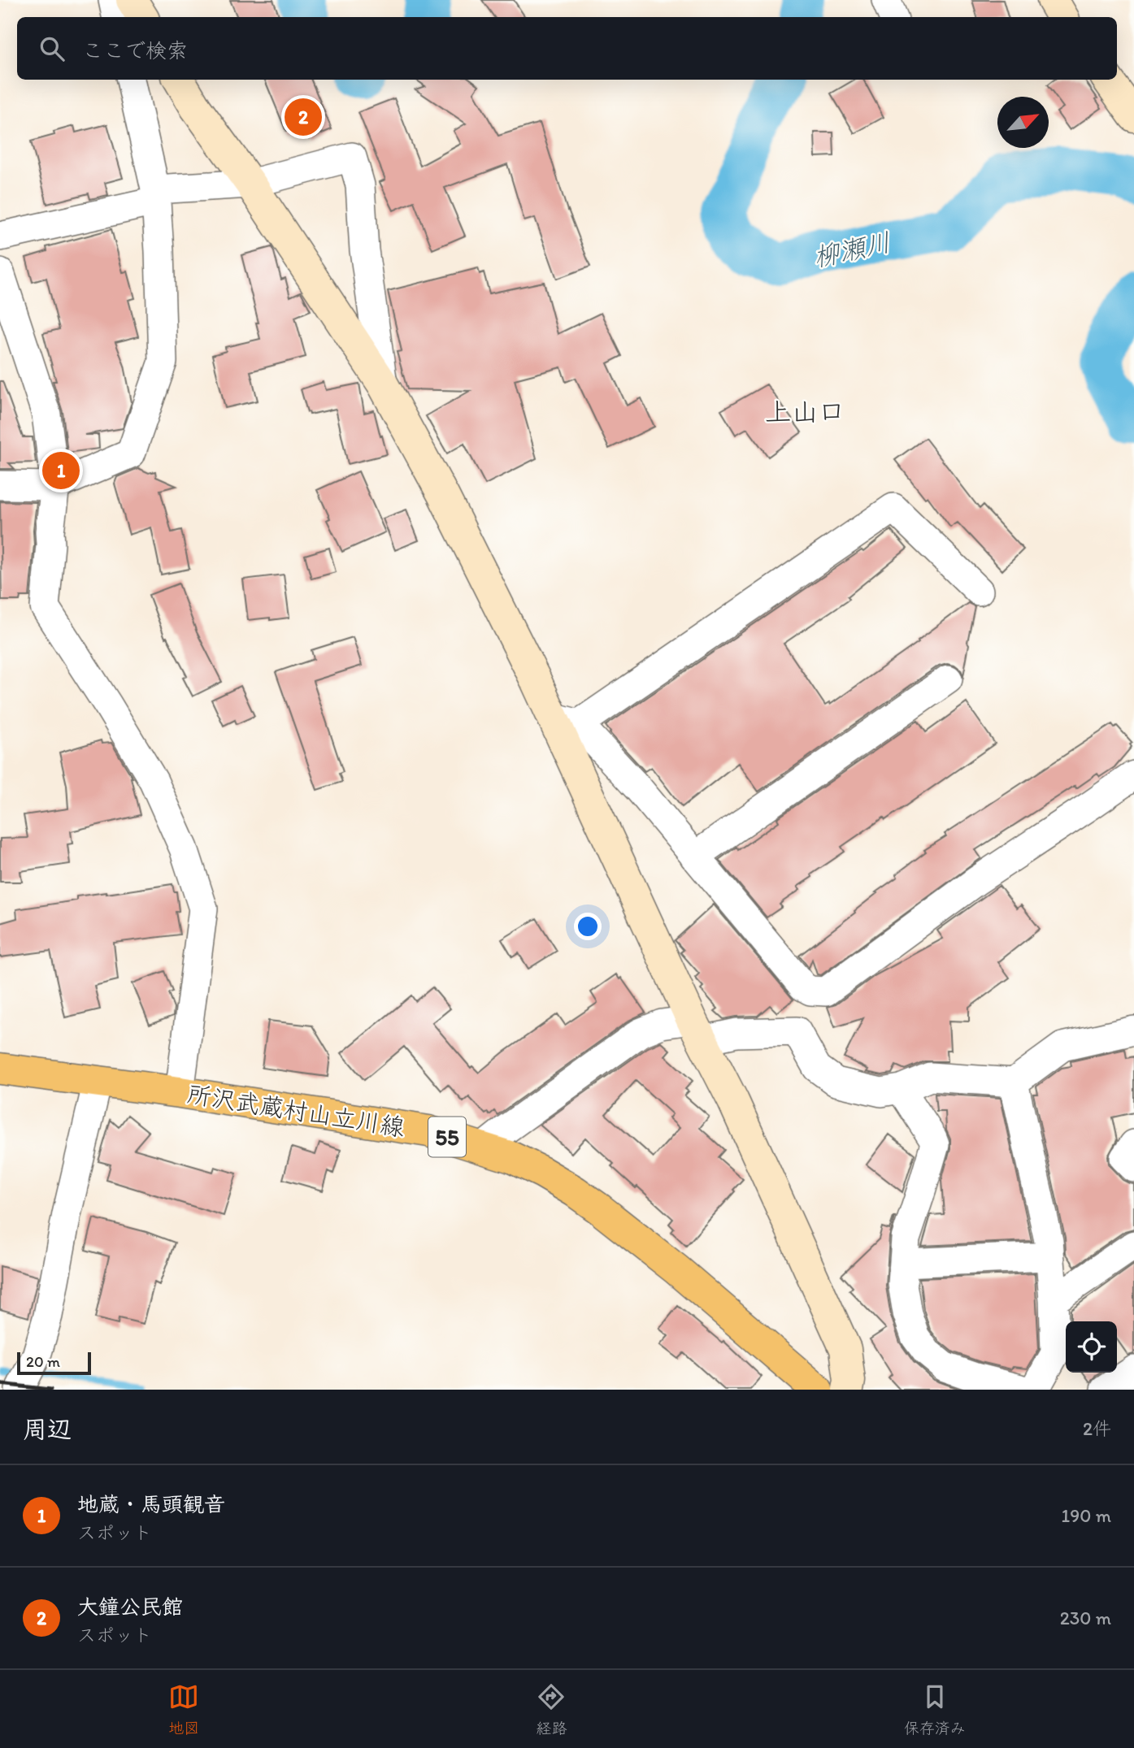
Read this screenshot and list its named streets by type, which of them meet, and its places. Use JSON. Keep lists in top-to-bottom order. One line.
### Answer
{"streets":{"main road":["所沢武蔵村山立川線","55"]},"districts":["上山口"],"water":["柳瀬川"],"scale_bar":"20 m","north":"top right","page":{"search":"ここで検索","pins":["2","1"],"scale":"20 m","heading":["周辺","2件"],"list":[{"mark":"1","name":"地蔵・馬頭観音","note":"スポット","value":"190 m"},{"mark":"2","name":"大鐘公民館","note":"スポット","value":"230 m"}],"nav":["地図","経路","保存済み"]}}
